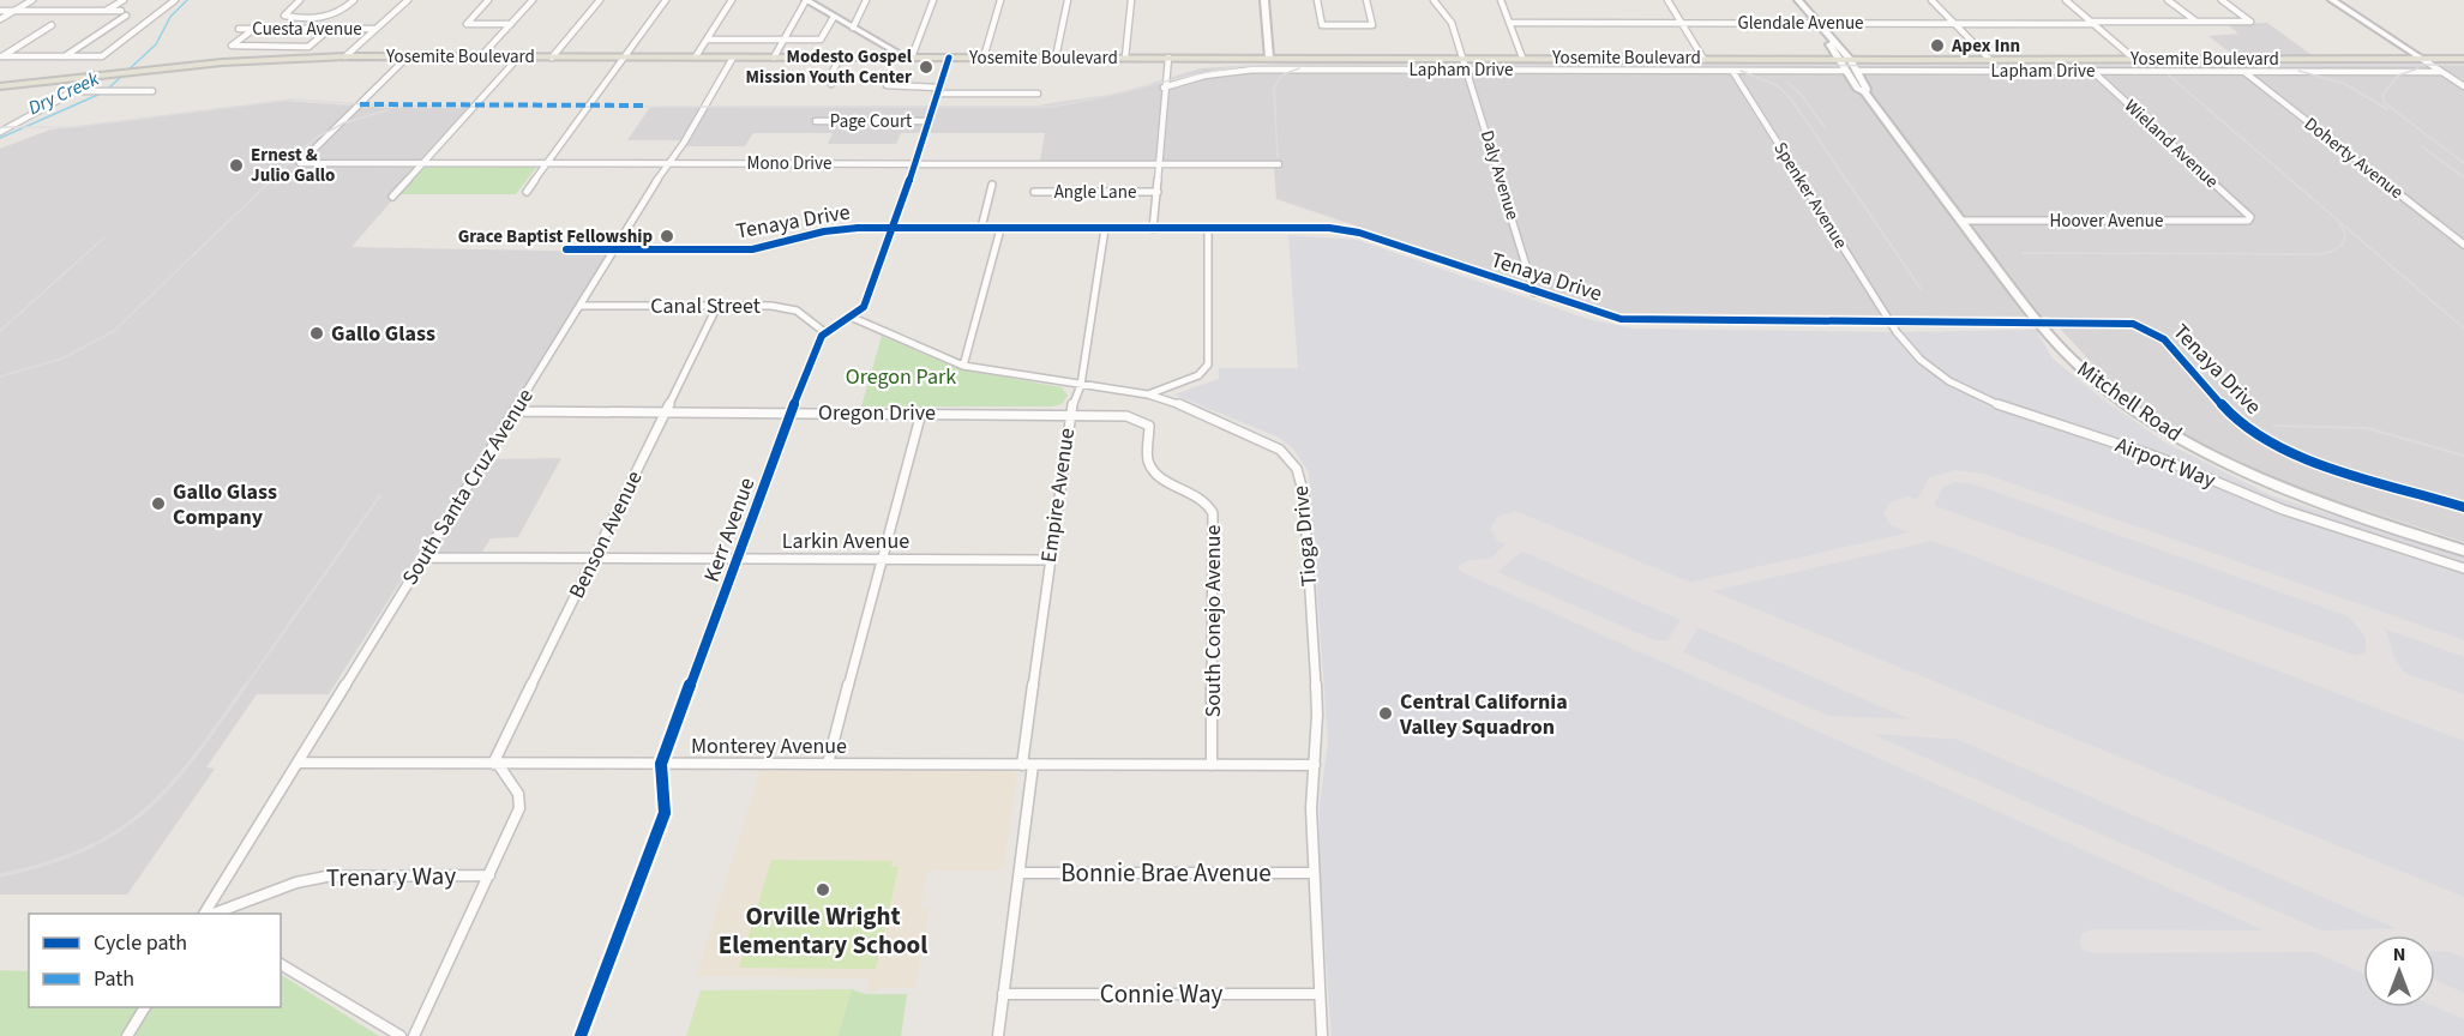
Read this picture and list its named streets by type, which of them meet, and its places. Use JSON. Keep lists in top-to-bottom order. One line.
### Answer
{"streets":{"main road":["Yosemite Boulevard","Mitchell Road"],"street":["Glendale Avenue","Cuesta Avenue","Lapham Drive","Page Court","Wieland Avenue","Doherty Avenue","Mono Drive","Daly Avenue","Angle Lane","Spenker Avenue","Hoover Avenue","Tenaya Drive","Canal Street","Oregon Drive","Airport Way","South Santa Cruz Avenue","Empire Avenue","Kerr Avenue","Benson Avenue","Tioga Drive","Larkin Avenue","South Conejo Avenue","Monterey Avenue","Bonnie Brae Avenue","Trenary Way","Connie Way"]},"crossings":[["Yosemite Boulevard","Mono Drive"],["Yosemite Boulevard","Daly Avenue"],["Yosemite Boulevard","Mitchell Road"],["Yosemite Boulevard","South Santa Cruz Avenue"],["Lapham Drive","Wieland Avenue"],["Lapham Drive","Doherty Avenue"],["Lapham Drive","Daly Avenue"],["Lapham Drive","Spenker Avenue"],["Lapham Drive","Mitchell Road"],["Wieland Avenue","Hoover Avenue"],["Mono Drive","South Santa Cruz Avenue"],["Daly Avenue","Tenaya Drive"],["Spenker Avenue","Tenaya Drive"],["Spenker Avenue","Airport Way"],["Hoover Avenue","Mitchell Road"],["Tenaya Drive","Mitchell Road"],["Tenaya Drive","Airport Way"],["Tenaya Drive","South Santa Cruz Avenue"],["Tenaya Drive","Empire Avenue"],["Canal Street","South Santa Cruz Avenue"],["Canal Street","Kerr Avenue"],["Canal Street","Benson Avenue"],["Oregon Drive","South Santa Cruz Avenue"],["Oregon Drive","Empire Avenue"],["Oregon Drive","Kerr Avenue"],["Oregon Drive","Benson Avenue"],["Oregon Drive","South Conejo Avenue"],["South Santa Cruz Avenue","Larkin Avenue"],["South Santa Cruz Avenue","Monterey Avenue"],["South Santa Cruz Avenue","Trenary Way"],["Empire Avenue","Tioga Drive"],["Empire Avenue","Larkin Avenue"],["Empire Avenue","Monterey Avenue"],["Empire Avenue","Bonnie Brae Avenue"],["Empire Avenue","Connie Way"],["Kerr Avenue","Larkin Avenue"],["Kerr Avenue","Monterey Avenue"],["Benson Avenue","Larkin Avenue"],["Benson Avenue","Monterey Avenue"],["Tioga Drive","Monterey Avenue"],["Tioga Drive","Bonnie Brae Avenue"],["Tioga Drive","Connie Way"],["South Conejo Avenue","Monterey Avenue"]],"water":["Dry Creek"],"parks":["Oregon Park"],"places":["Apex Inn","Modesto Gospel Mission Youth Center","Ernest & Julio Gallo","Grace Baptist Fellowship","Gallo Glass","Gallo Glass Company","Central California Valley Squadron","Orville Wright Elementary School"],"legend":["Cycle path","Path"],"north":"top"}
